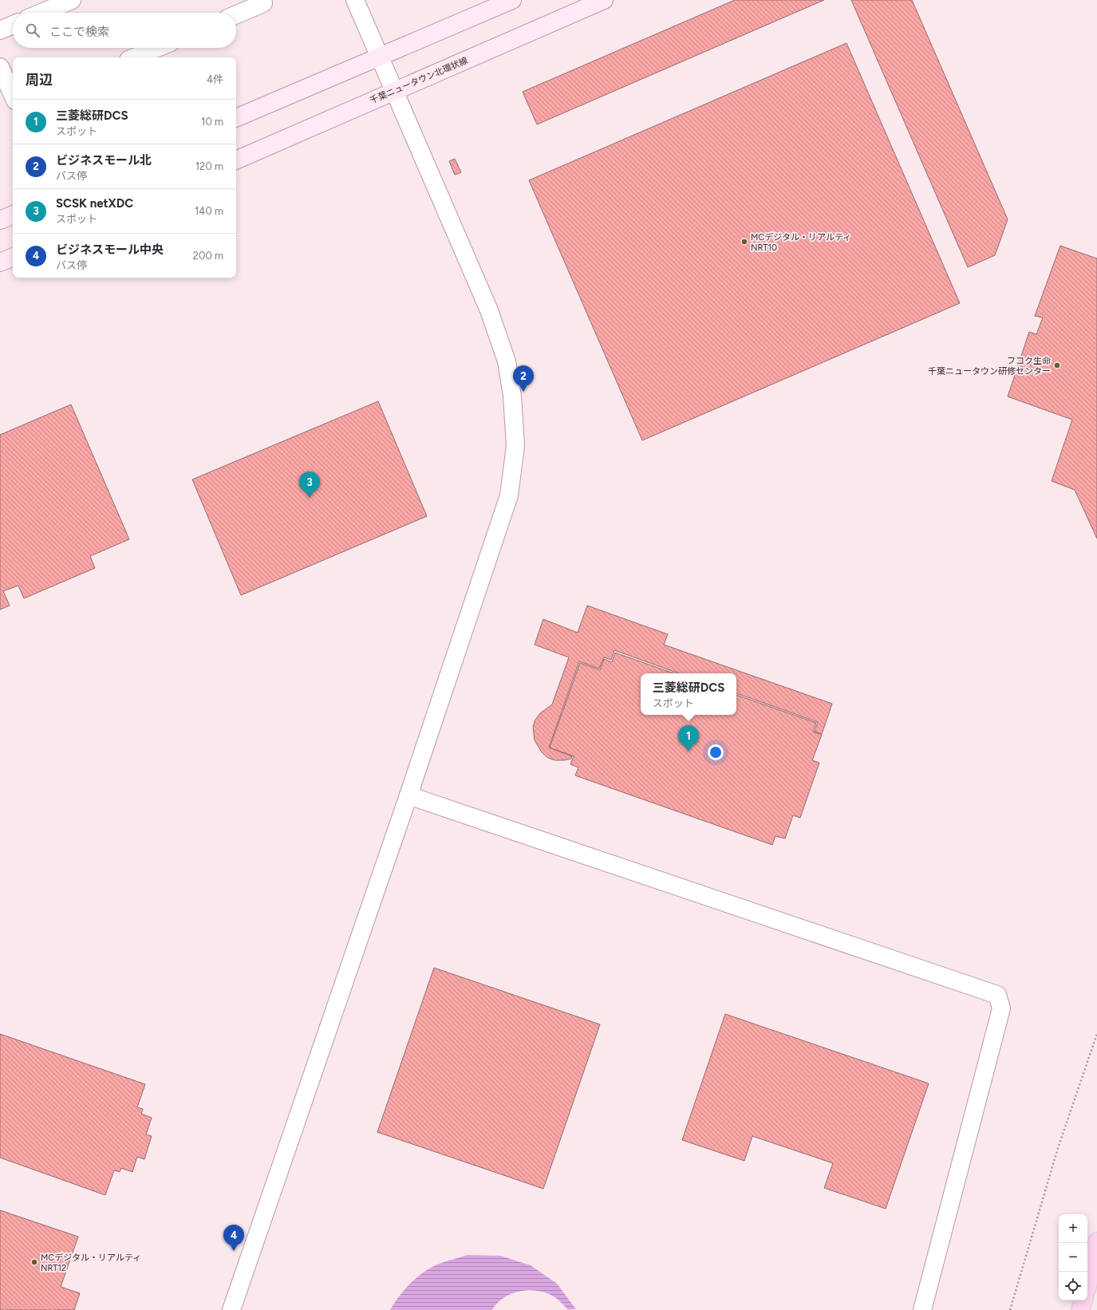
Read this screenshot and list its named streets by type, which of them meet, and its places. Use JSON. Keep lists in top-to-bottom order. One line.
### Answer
{"streets":{"main road":["千葉ニュータウン北環状線"]},"places":["MCデジタル・リアルティ NRT10","フコク生命 千葉ニュータウン研修センター","MCデジタル・リアルティ NRT12"],"page":{"search":"ここで検索","heading":["周辺","4件"],"list":[{"mark":"1","name":"三菱総研DCS","note":"スポット","value":"10 m"},{"mark":"2","name":"ビジネスモール北","note":"バス停","value":"120 m"},{"mark":"3","name":"SCSK netXDC","note":"スポット","value":"140 m"},{"mark":"4","name":"ビジネスモール中央","note":"バス停","value":"200 m"}],"pins":["2","3","1","4"],"popup":["三菱総研DCS","スポット"],"map_buttons":["+","−"]}}
